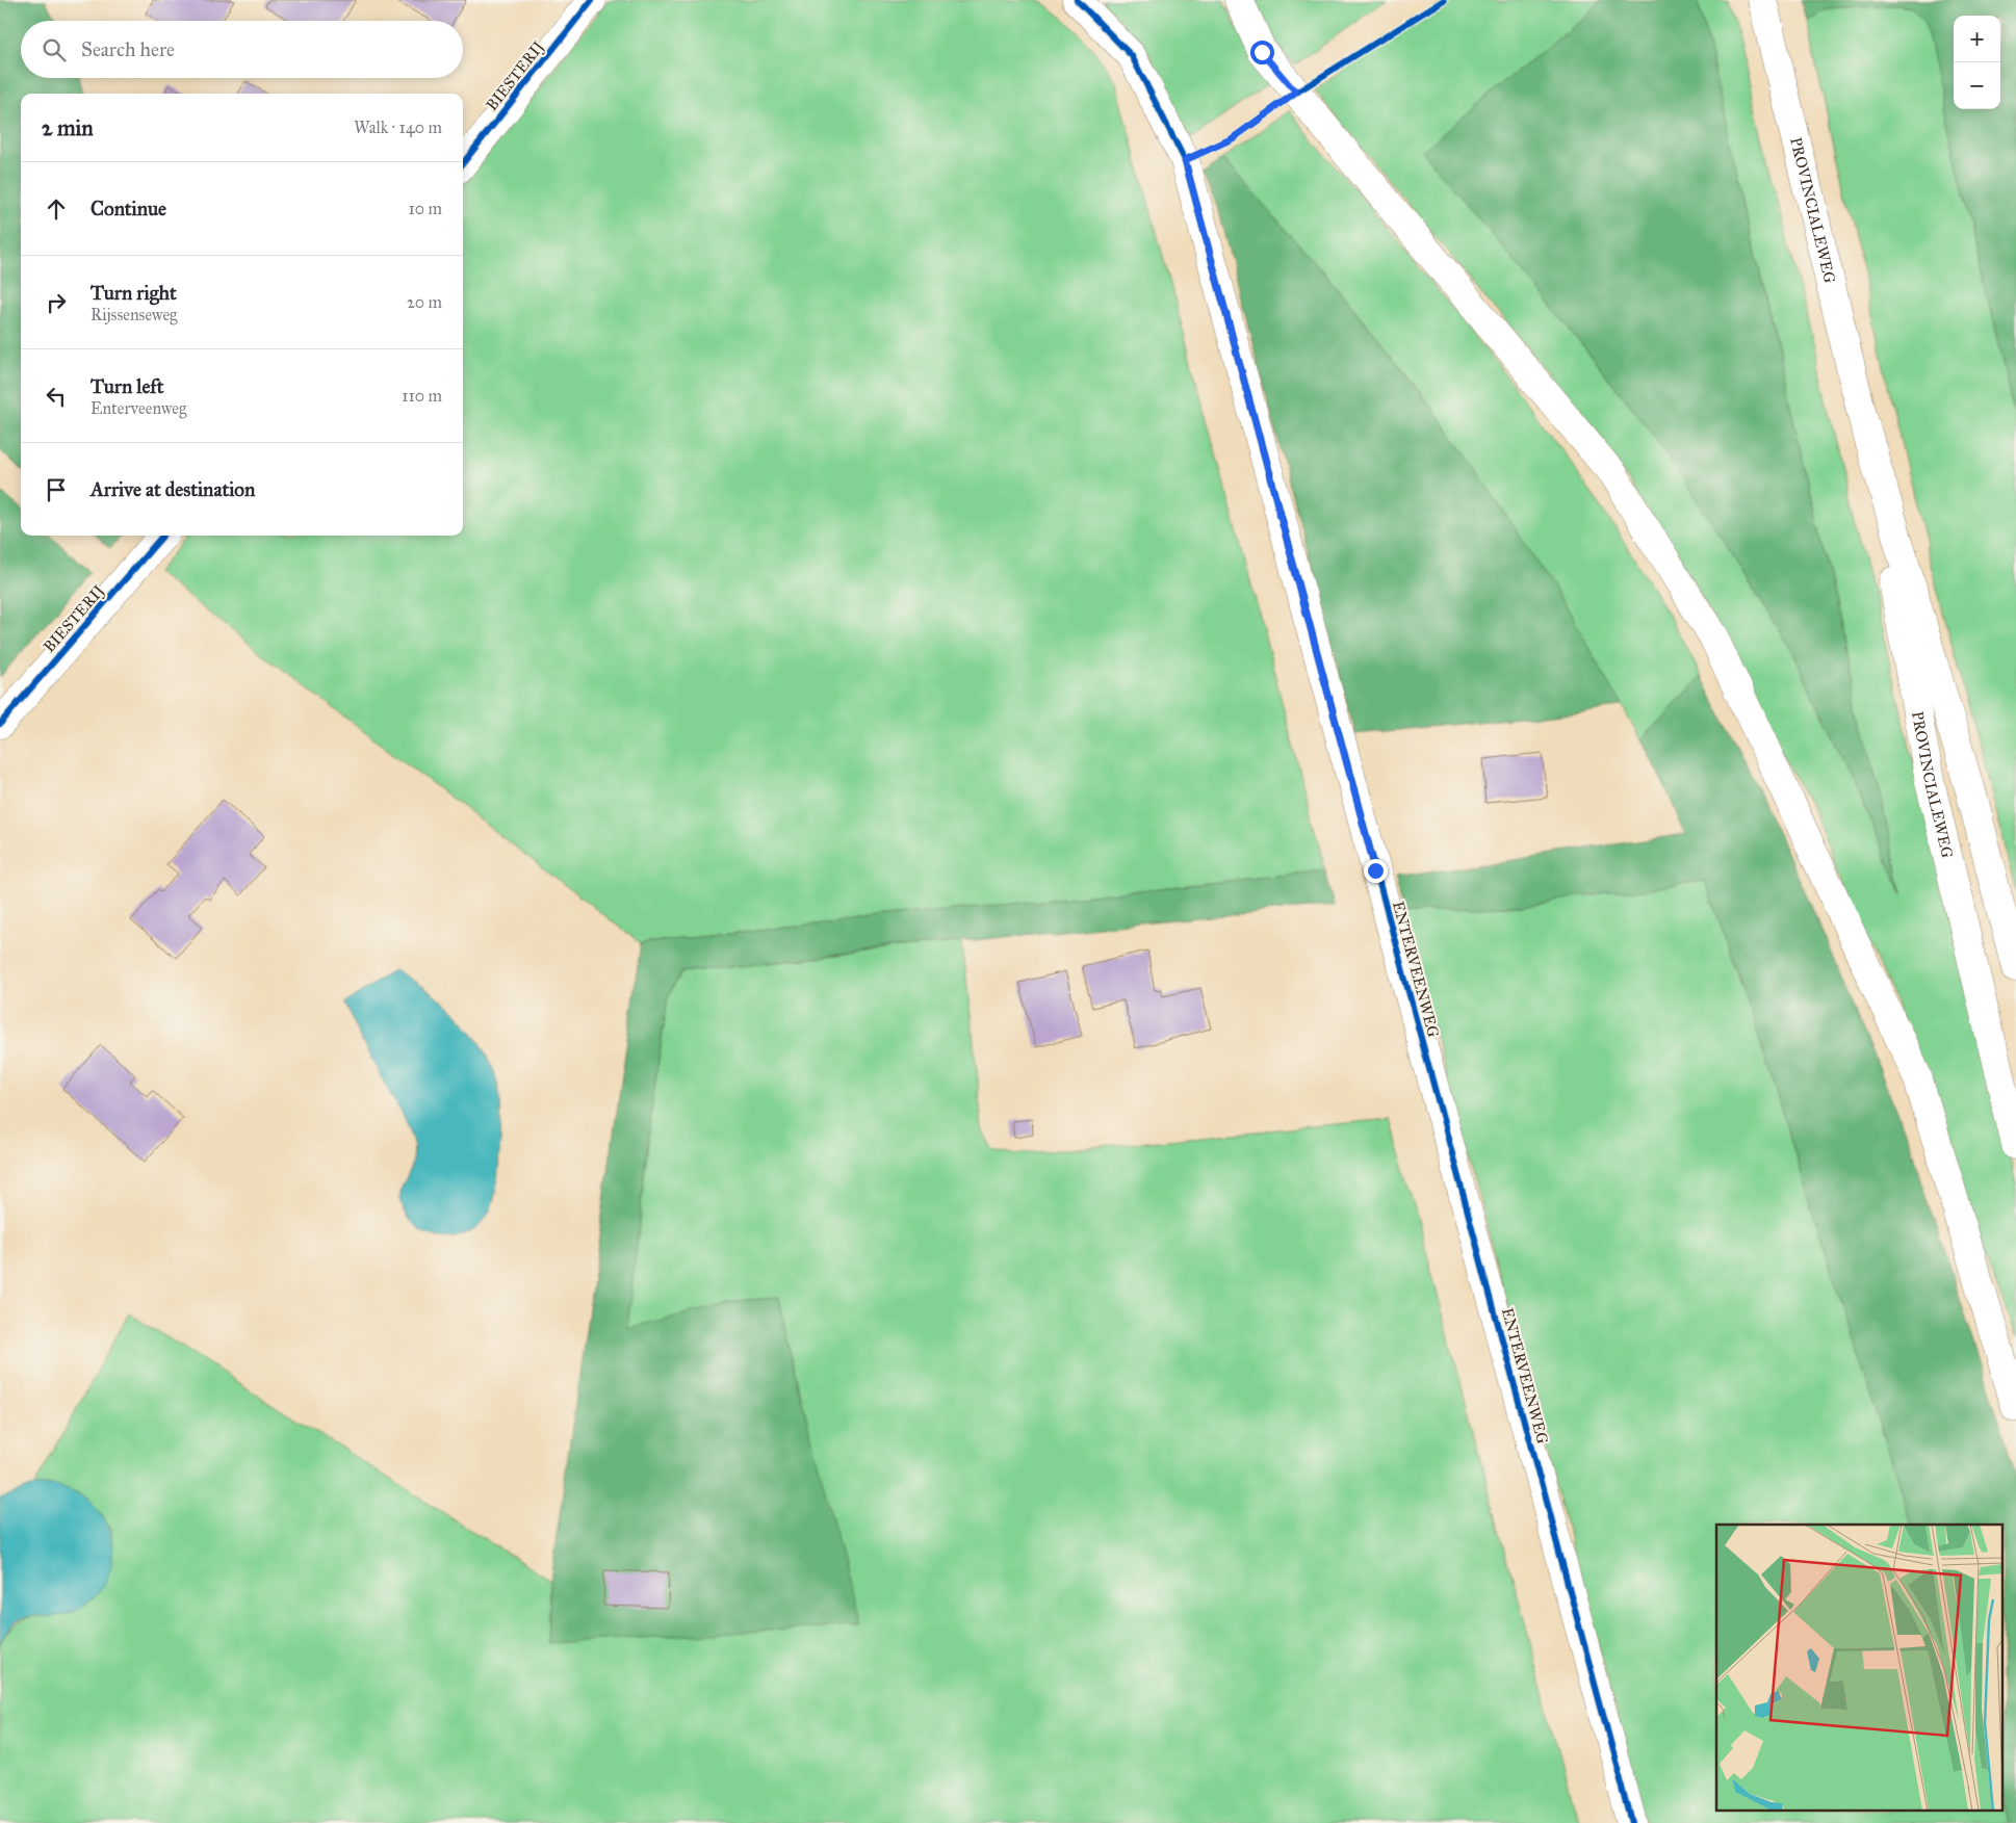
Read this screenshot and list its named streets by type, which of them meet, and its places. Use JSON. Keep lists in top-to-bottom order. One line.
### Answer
{"streets":{"main road":["BIESTERIJ","PROVINCIALEWEG","ENTERVEENWEG"]},"page":{"map_buttons":["+","−"],"search":"Search here","heading":["2 min","Walk · 140 m"],"list":[["Continue","10 m"],["Turn right","Rijssenseweg","20 m"],["Turn left","Enterveenweg","110 m"],"Arrive at destination"]}}
